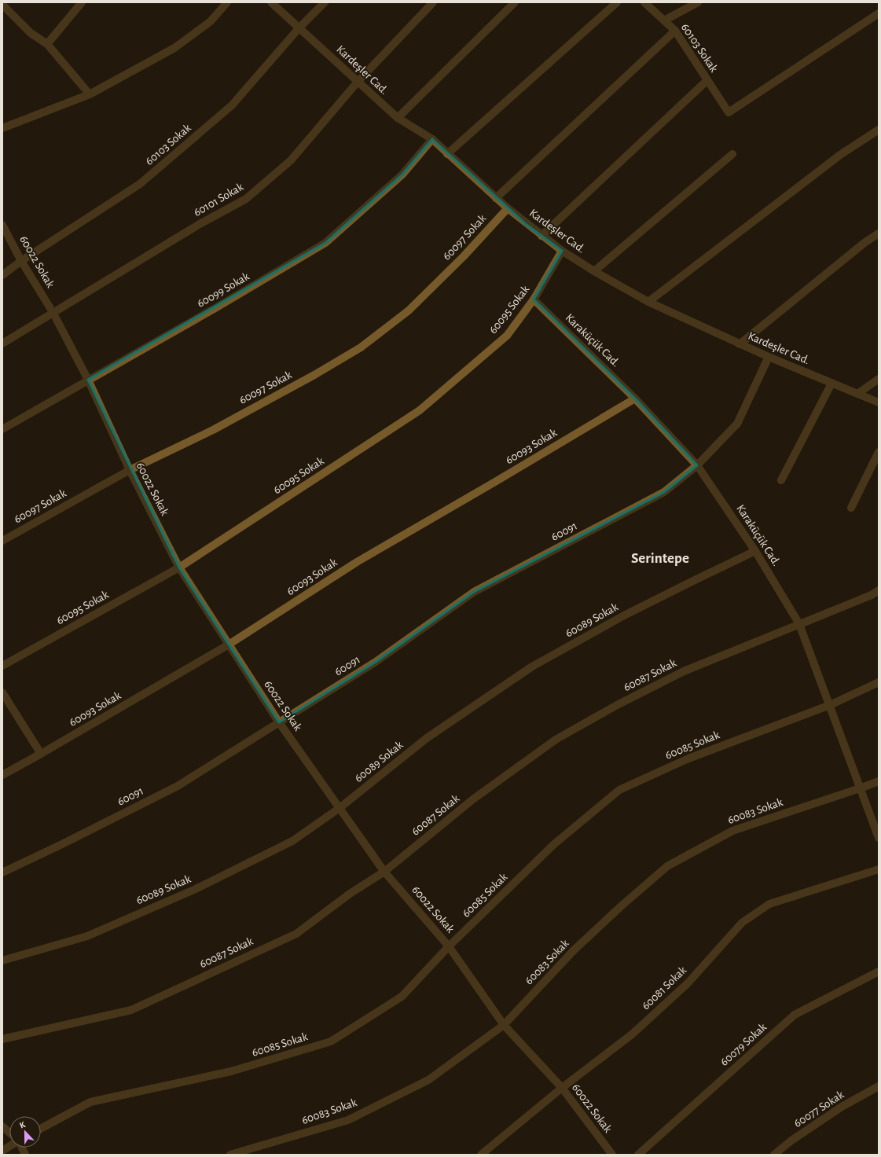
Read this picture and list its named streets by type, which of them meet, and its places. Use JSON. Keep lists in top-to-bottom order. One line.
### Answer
{"streets":{"street":["60103 Sokak","Kardeşler Cad.","60101 Sokak","60097 Sokak","60022 Sokak","60099 Sokak","60095 Sokak","Karaküçük Cad.","60093 Sokak","60091","60089 Sokak","60087 Sokak","60085 Sokak","60083 Sokak","60081 Sokak","60079 Sokak","60077 Sokak"]},"crossings":[["60103 Sokak","Kardeşler Cad."],["60103 Sokak","60022 Sokak"],["Kardeşler Cad.","60101 Sokak"],["Kardeşler Cad.","60097 Sokak"],["Kardeşler Cad.","60099 Sokak"],["Kardeşler Cad.","60095 Sokak"],["Kardeşler Cad.","60091"],["60101 Sokak","60022 Sokak"],["60097 Sokak","60022 Sokak"],["60022 Sokak","60099 Sokak"],["60022 Sokak","60095 Sokak"],["60022 Sokak","60093 Sokak"],["60022 Sokak","60091"],["60022 Sokak","60089 Sokak"],["60022 Sokak","60087 Sokak"],["60022 Sokak","60085 Sokak"],["60022 Sokak","60083 Sokak"],["60022 Sokak","60081 Sokak"],["60095 Sokak","Karaküçük Cad."],["Karaküçük Cad.","60093 Sokak"],["Karaküçük Cad.","60091"],["Karaküçük Cad.","60089 Sokak"],["Karaküçük Cad.","60087 Sokak"],["Karaküçük Cad.","60085 Sokak"],["Karaküçük Cad.","60083 Sokak"]],"districts":["Serintepe"],"north":"top"}
